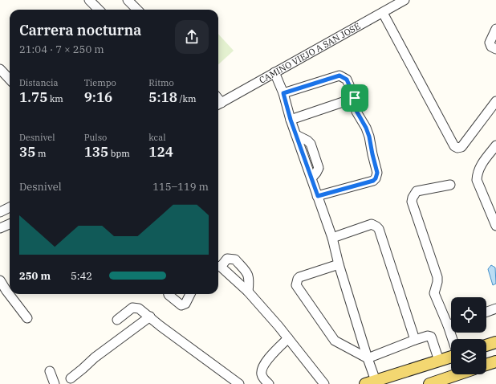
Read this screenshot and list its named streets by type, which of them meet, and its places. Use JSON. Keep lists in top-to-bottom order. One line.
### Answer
{"streets":{"street":["CAMINO VIEJO A SAN JOSÉ"]},"page":{"heading":["Carrera nocturna","21:04 · 7 × 250 m"],"stats":[["Distancia","1.75 km"],["Tiempo","9:16"],["Ritmo","5:18 /km"],["Desnivel","35 m"],["Pulso","135 bpm"],["kcal","124"]],"chart":["Desnivel","115–119 m"],"list":[{"name":"250 m","note":"5:42"}]}}
